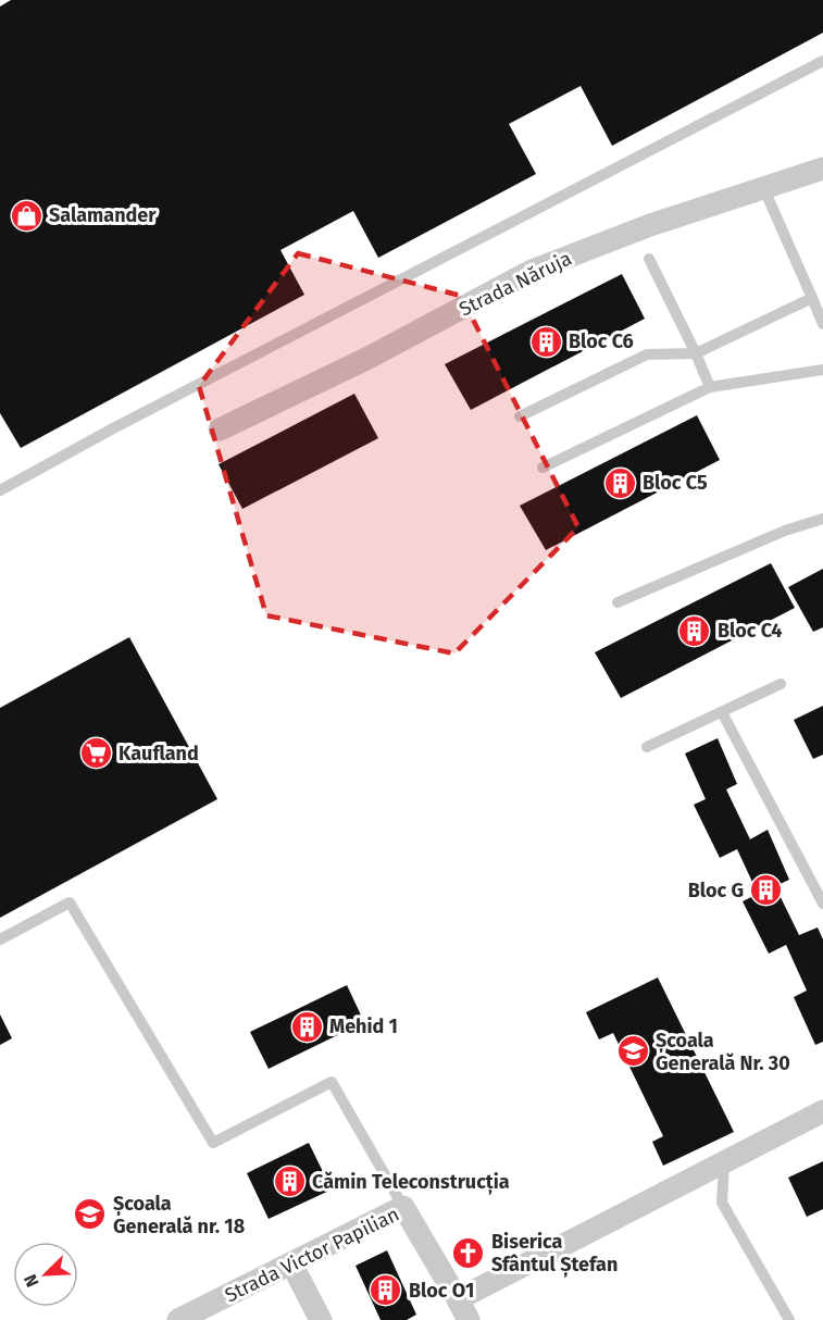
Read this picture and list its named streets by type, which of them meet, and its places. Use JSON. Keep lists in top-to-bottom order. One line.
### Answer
{"streets":{"street":["Strada Năruja","Strada Victor Papilian"]},"places":{"shop":["Salamander"],"building":["Bloc C6","Bloc C5","Bloc C4","Bloc G","Mehid 1","Cămin Teleconstrucția","Bloc O1"],"supermarket":["Kaufland"],"school or university":["Școala Generală Nr. 30","Școala Generală nr. 18"],"church":["Biserica Sfântul Ștefan"]},"north":"bottom left"}
